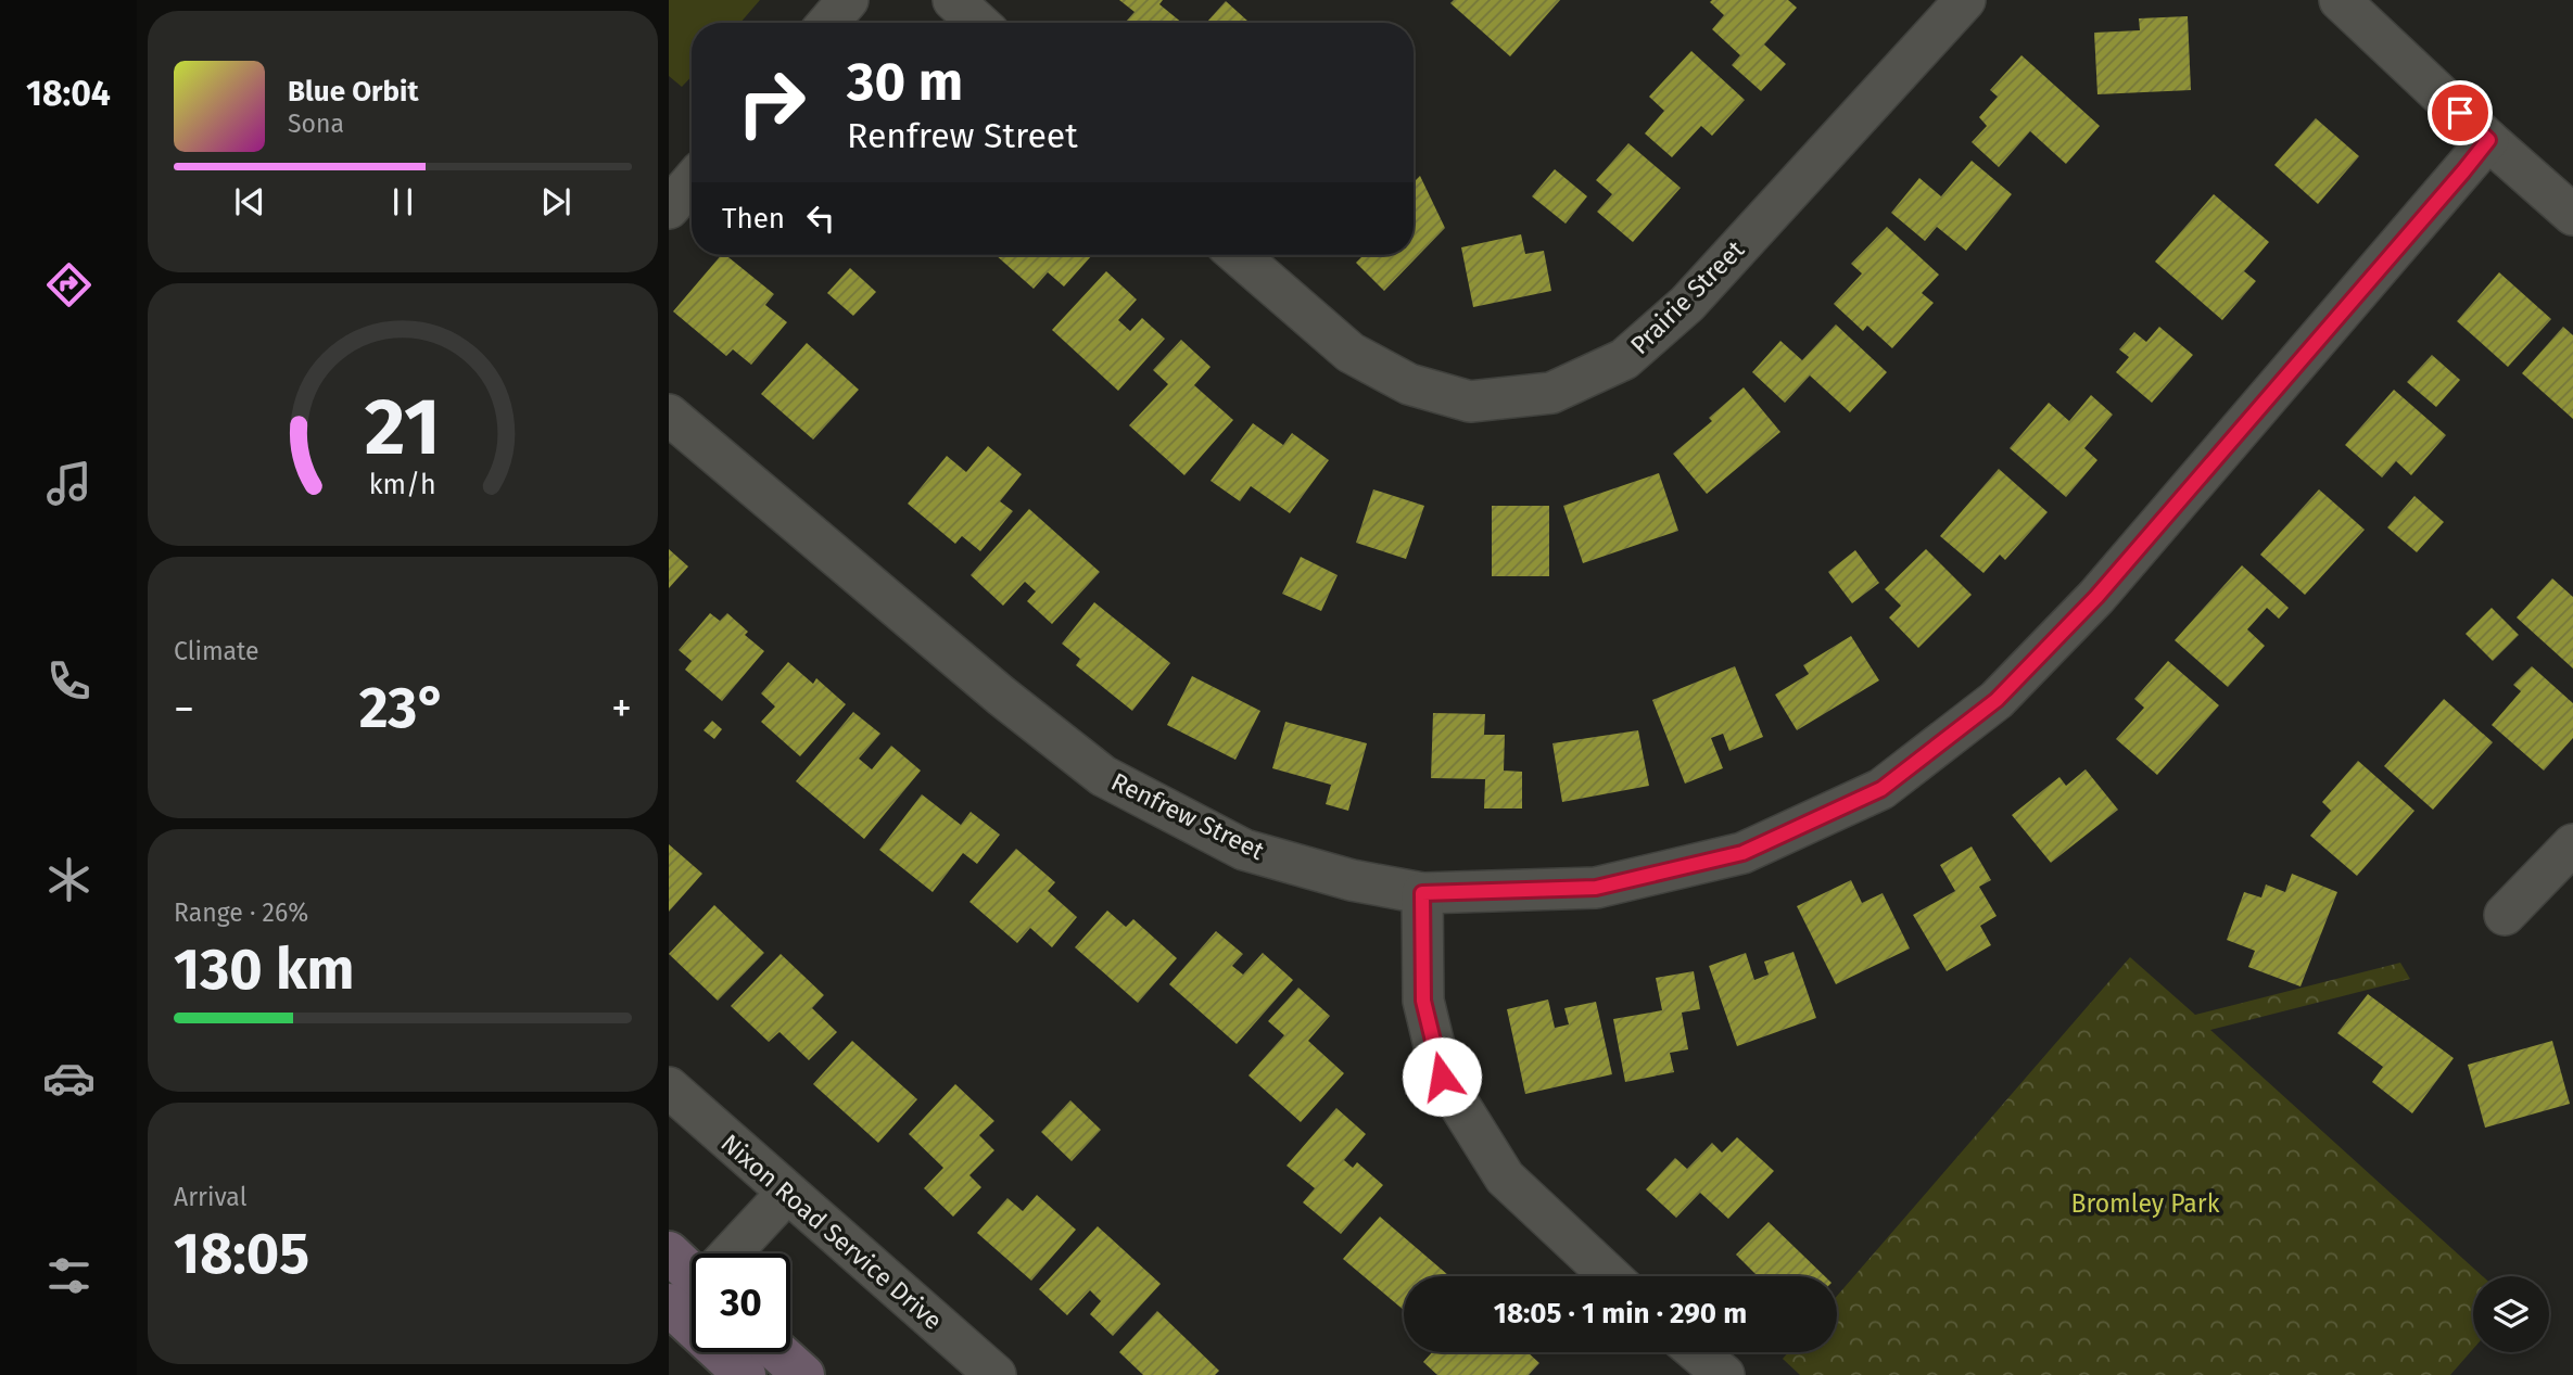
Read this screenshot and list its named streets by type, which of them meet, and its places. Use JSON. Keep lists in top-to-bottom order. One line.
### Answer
{"streets":{"street":["Prairie Street","Renfrew Street","Nixon Road Service Drive"]},"parks":["Bromley Park"],"page":{"tabs":"18:04","turn":["30 m","Renfrew Street"],"song":["Blue Orbit","Sona"],"then":"Then","tile":["Climate",["Range · 26%","130 km"],["Arrival","18:05"]],"heat":["−","23°","+"],"limit":"30","trip":"18:05 · 1 min · 290 m","gauge":["21","km/h"]}}
